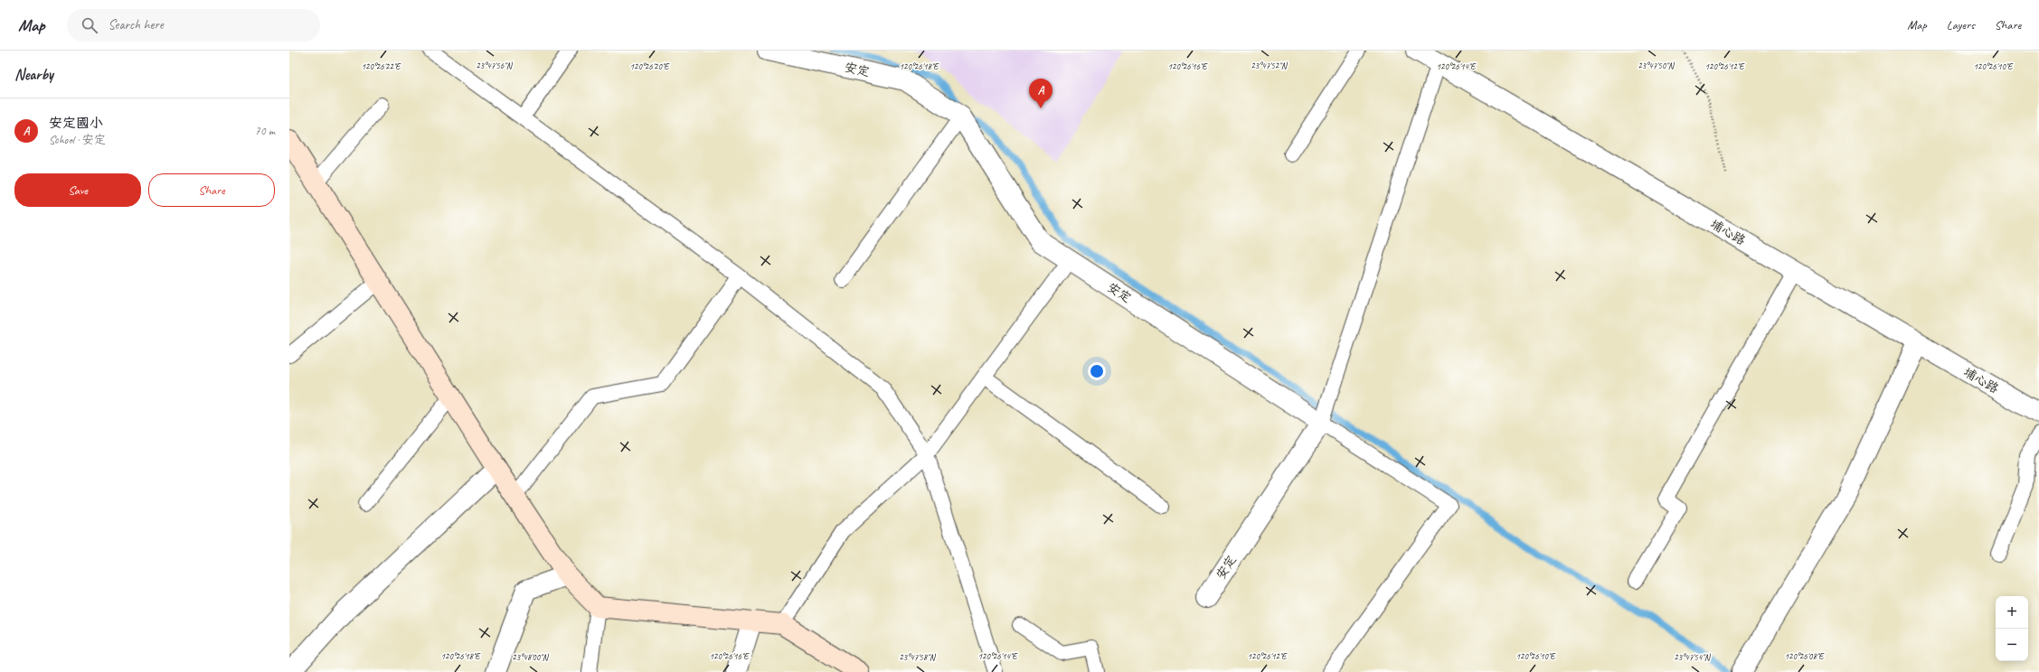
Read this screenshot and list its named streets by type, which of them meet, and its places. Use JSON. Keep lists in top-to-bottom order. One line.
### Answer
{"streets":{"street":["安定","埔心路"]},"page":{"header":"Map","search":"Search here","nav":["Map","Layers","Share"],"heading":"Nearby","pins":"A","list":[{"mark":"A","name":"安定國小","note":"School · 安定","value":"70 m"}],"buttons":["Save","Share"],"map_buttons":["+","−"]},"coordinates":["23°47'56\"N","23°47'52\"N","23°47'50\"N","120°26'22\"E","120°26'20\"E","120°26'18\"E","120°26'16\"E","120°26'14\"E","120°26'12\"E","120°26'10\"E","120°26'08\"E","23°48'00\"N","23°47'58\"N","23°47'54\"N"]}
